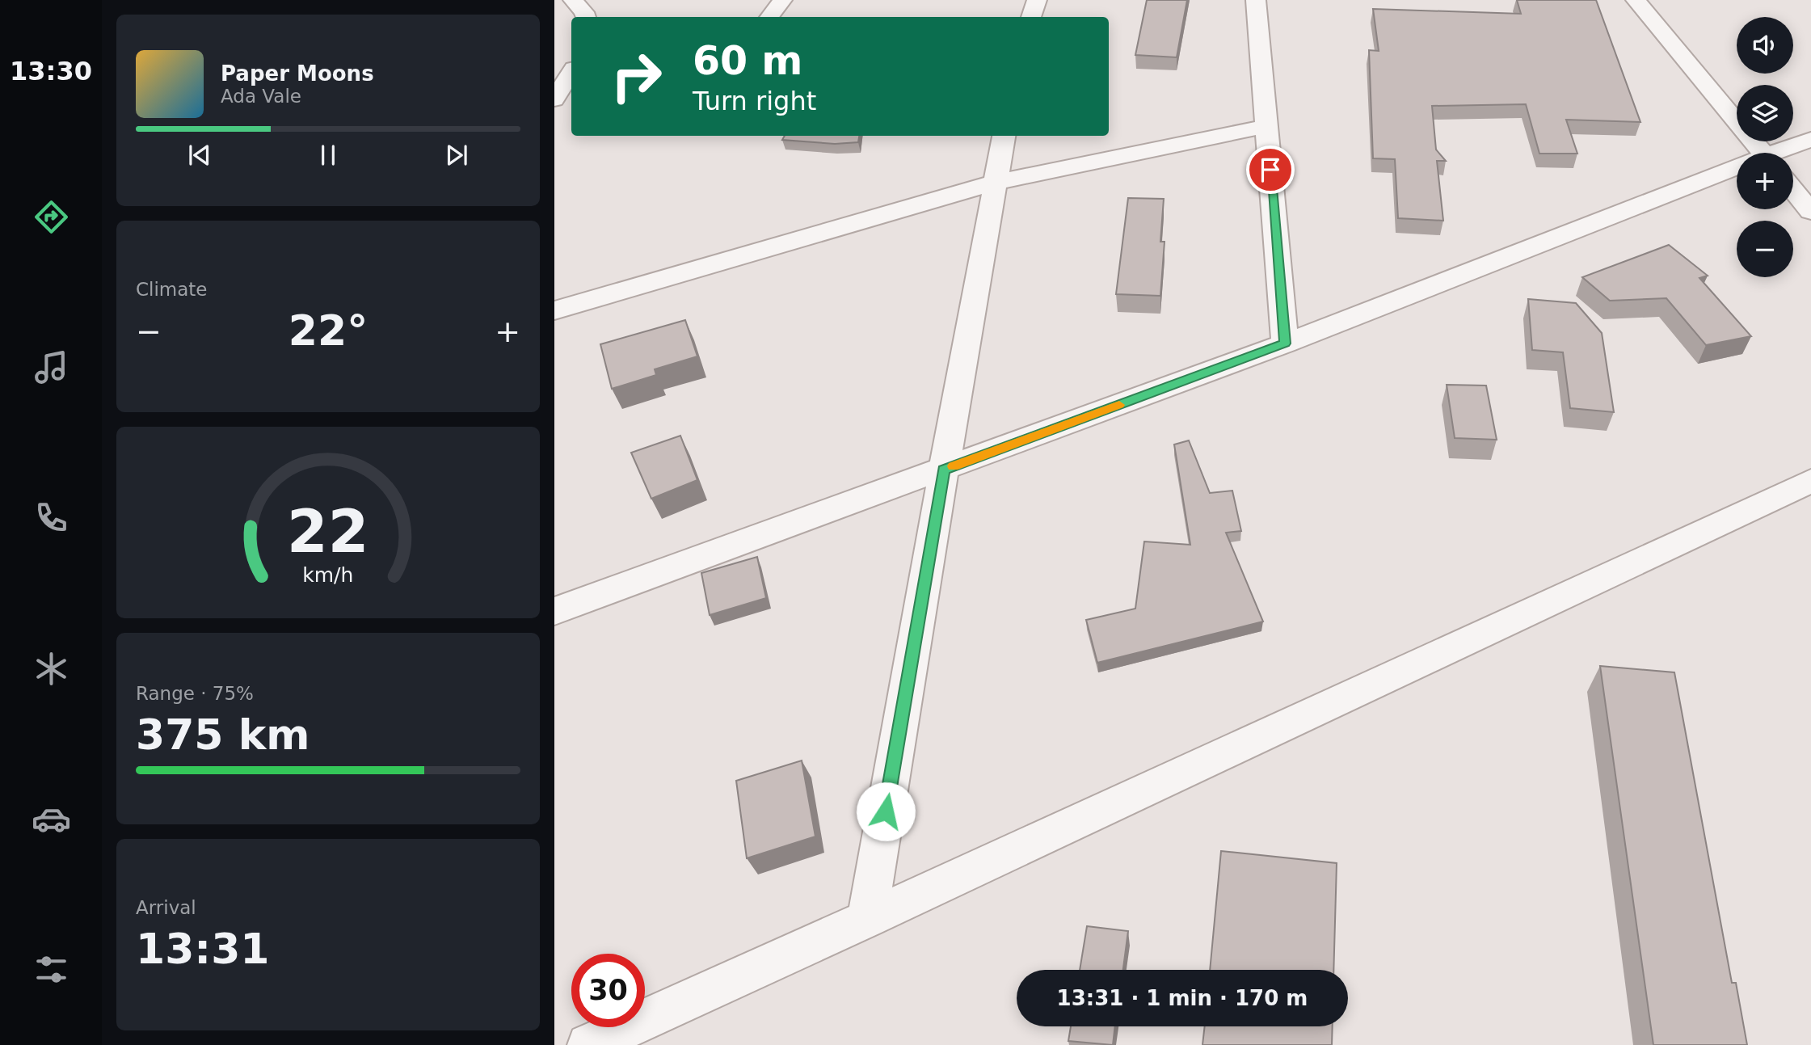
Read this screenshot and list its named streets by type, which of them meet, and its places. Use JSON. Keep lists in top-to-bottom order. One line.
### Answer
{"page":{"tabs":"13:30","map_buttons":["+","−"],"turn":["60 m","Turn right"],"song":["Paper Moons","Ada Vale"],"tile":["Climate",["Range · 75%","375 km"],["Arrival","13:31"]],"heat":["−","22°","+"],"limit":"30","trip":"13:31 · 1 min · 170 m","gauge":["22","km/h"]}}
